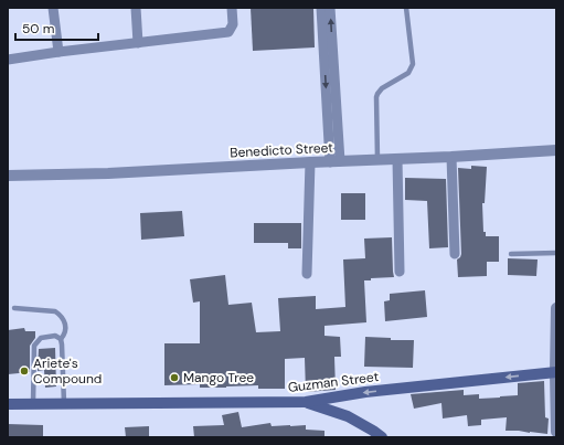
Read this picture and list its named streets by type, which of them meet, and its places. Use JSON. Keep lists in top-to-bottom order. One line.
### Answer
{"streets":{"main road":["Guzman Street"],"street":["Benedicto Street"]},"one_way":["Guzman Street"],"places":["Ariete's Compound","Mango Tree"],"scale_bar":"50 m"}
